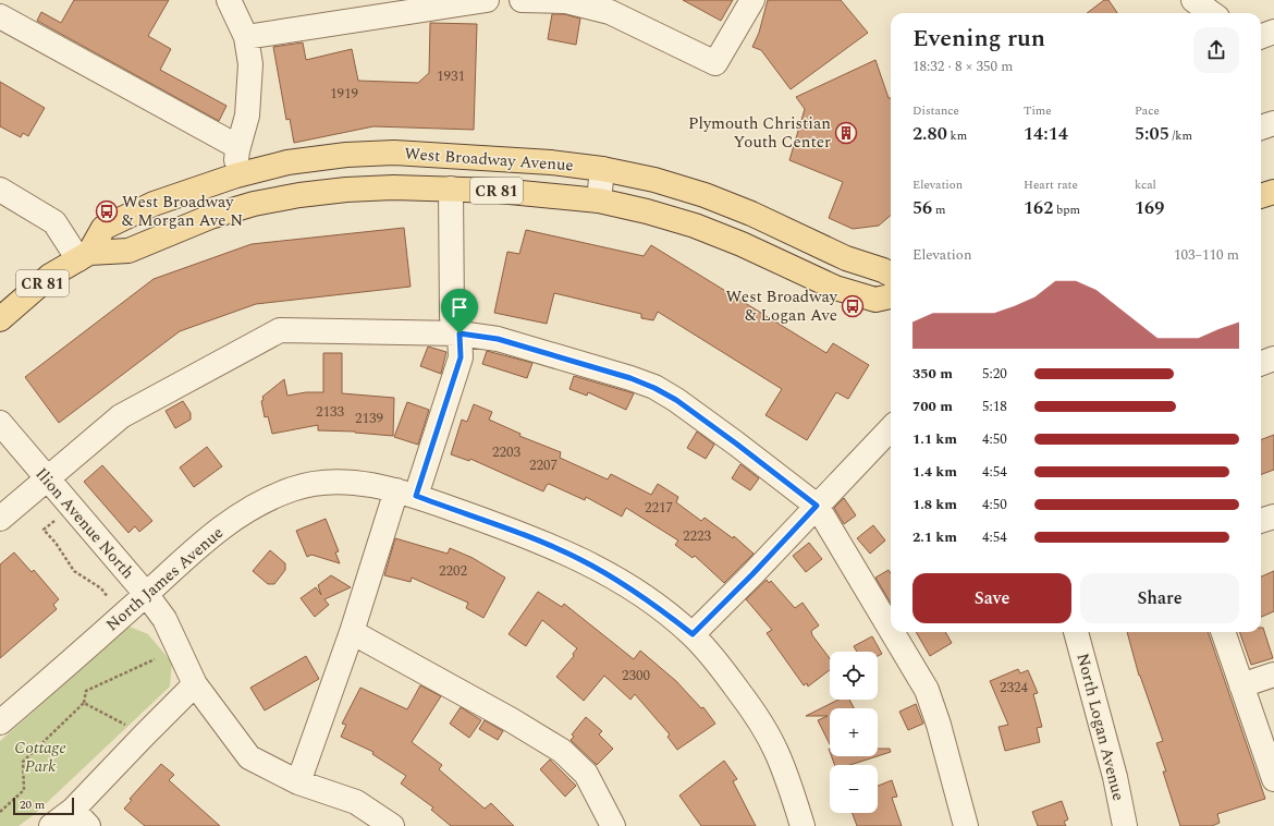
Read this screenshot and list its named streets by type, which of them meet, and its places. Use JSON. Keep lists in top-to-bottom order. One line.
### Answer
{"streets":{"main road":["West Broadway Avenue","CR 81"],"street":["Ilion Avenue North","North James Avenue","North Logan Avenue"]},"crossings":[["Ilion Avenue North","North James Avenue"]],"parks":["Cottage Park"],"places":{"building":["Plymouth Christian Youth Center"],"bus stop":["West Broadway & Morgan Ave N","West Broadway & Logan Ave"]},"house_numbers":["1931","1919","2133","2139","2203","2207","2217","2223","2202","2300","2324"],"scale_bar":"20 m","page":{"heading":["Evening run","18:32 · 8 × 350 m"],"stats":[["Distance","2.80 km"],["Time","14:14"],["Pace","5:05 /km"],["Elevation","56 m"],["Heart rate","162 bpm"],["kcal","169"]],"chart":["Elevation","103–110 m"],"list":[{"name":"350 m","note":"5:20"},{"name":"700 m","note":"5:18"},{"name":"1.1 km","note":"4:50"},{"name":"1.4 km","note":"4:54"},{"name":"1.8 km","note":"4:50"},{"name":"2.1 km","note":"4:54"}],"buttons":["Save","Share"],"map_buttons":["+","−"],"scale":"20 m"}}
